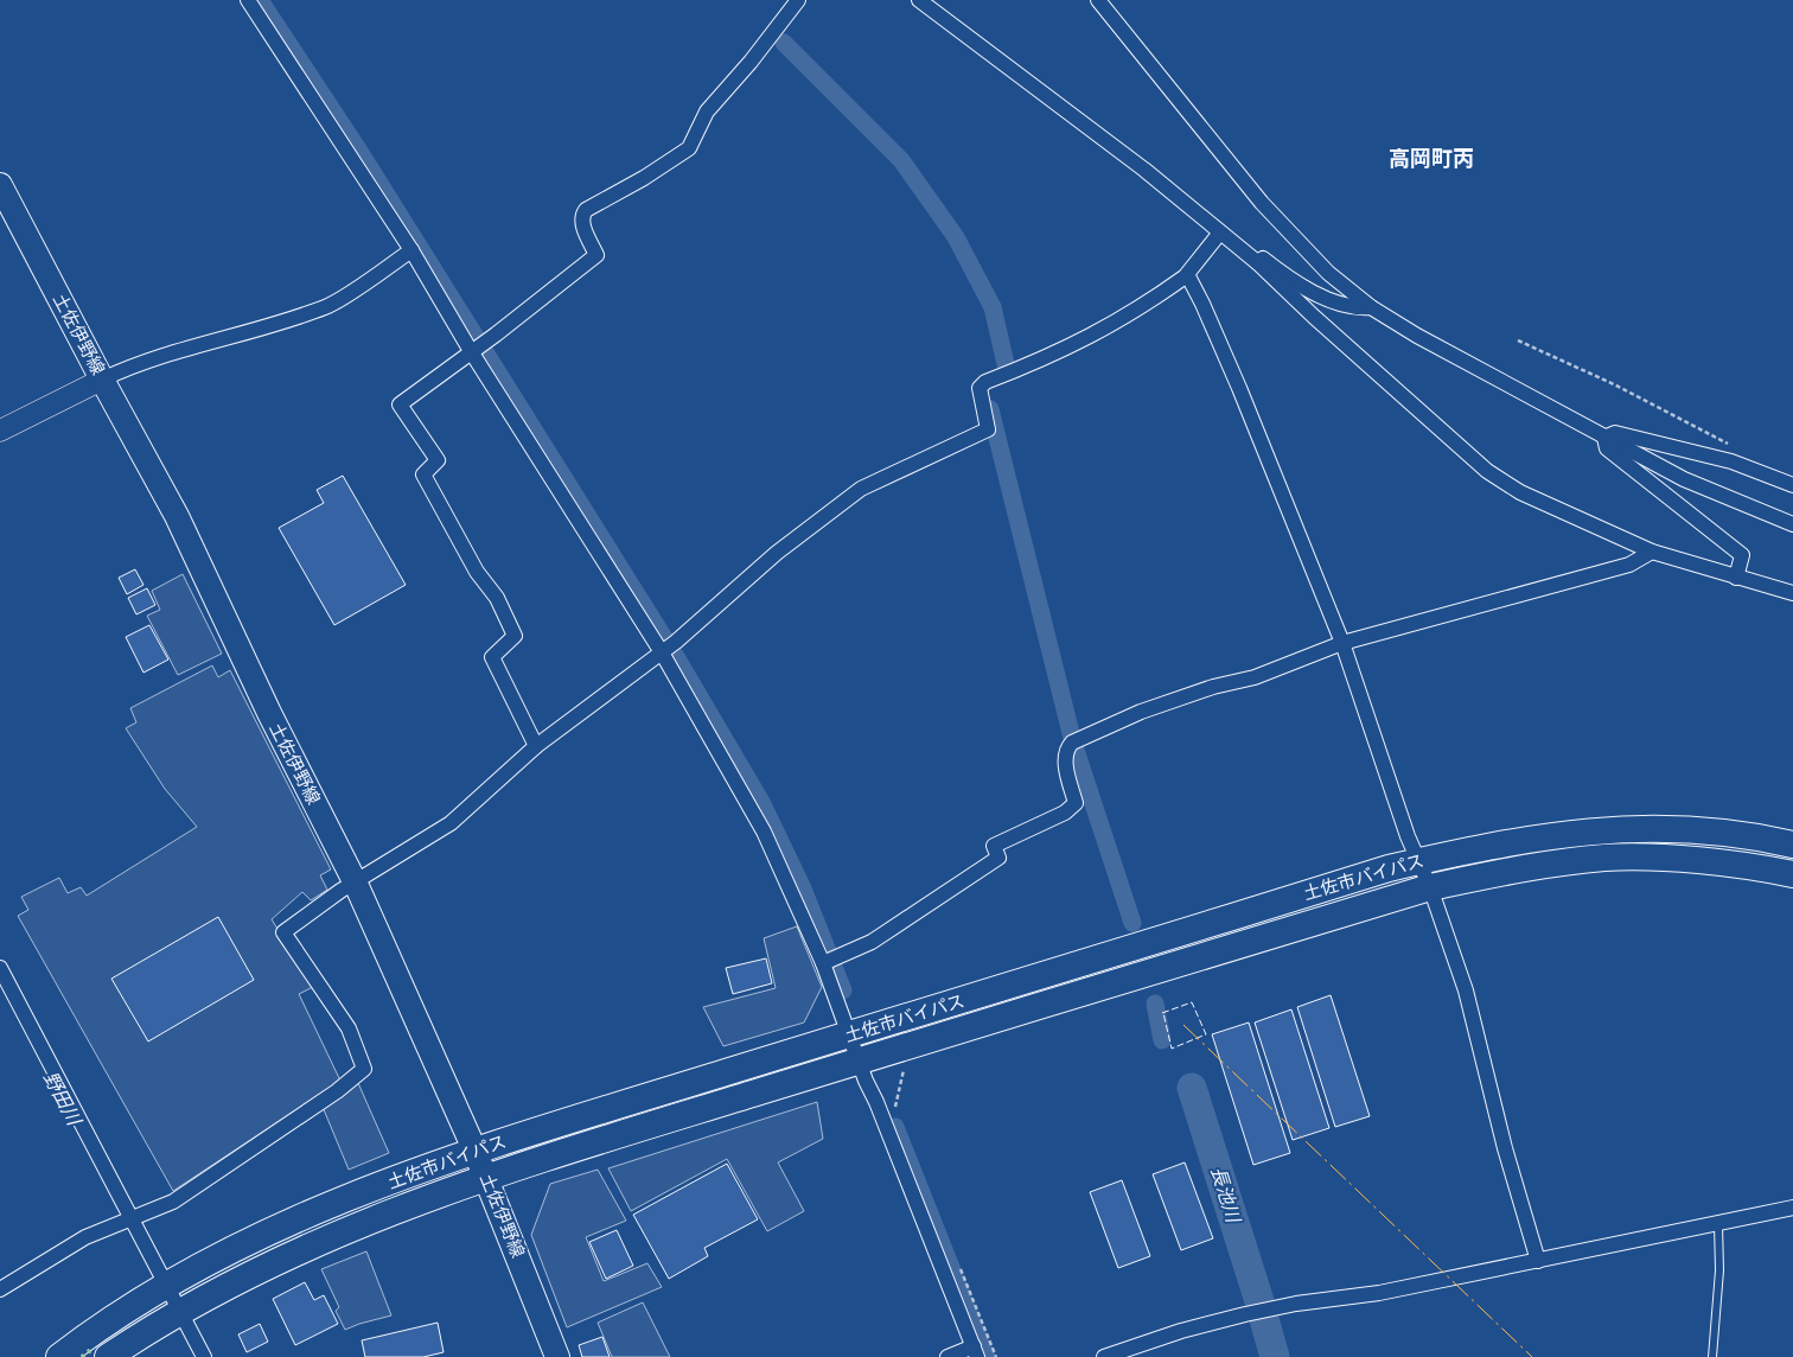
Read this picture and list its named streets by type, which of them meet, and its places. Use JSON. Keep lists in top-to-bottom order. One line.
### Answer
{"streets":{"highway":["土佐市バイパス"],"main road":["土佐伊野線"]},"crossings":[["土佐伊野線","土佐市バイパス"]],"districts":["高岡町丙"],"water":["野田川","長池川"]}
